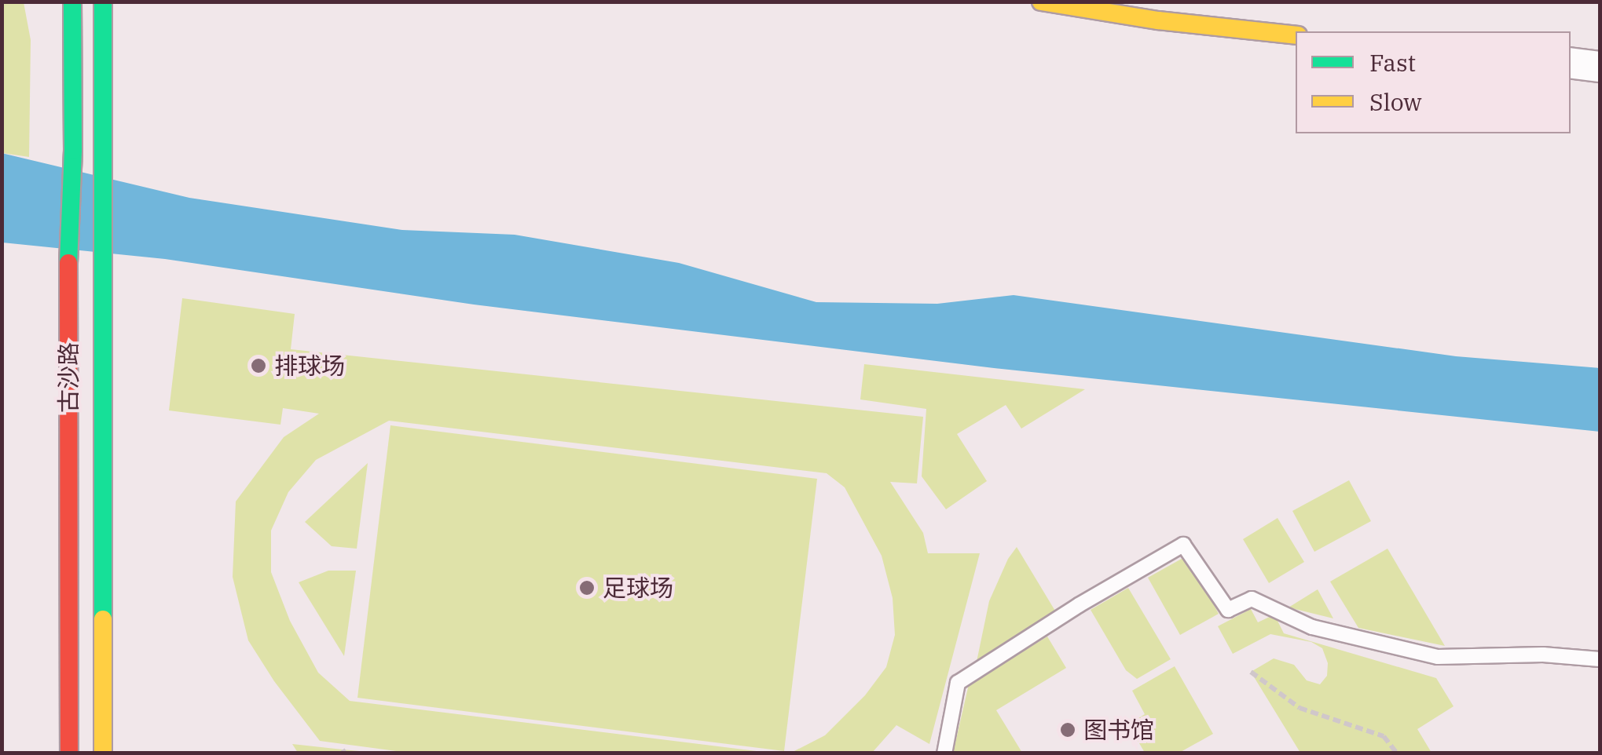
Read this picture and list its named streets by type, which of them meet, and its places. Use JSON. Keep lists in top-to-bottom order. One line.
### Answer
{"streets":{"main road":["古沙路"]},"places":["排球场","足球场","图书馆"],"legend":["Fast","Slow"]}
